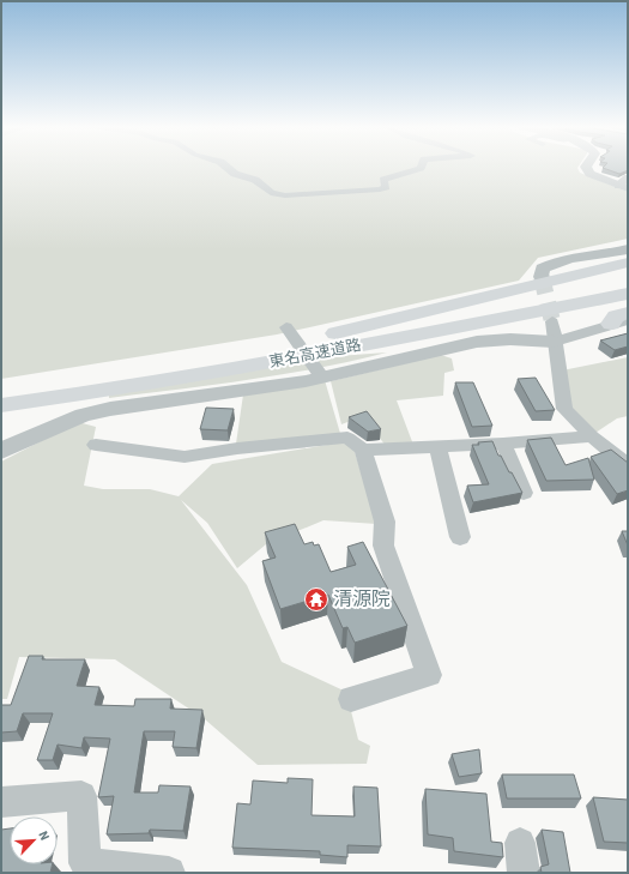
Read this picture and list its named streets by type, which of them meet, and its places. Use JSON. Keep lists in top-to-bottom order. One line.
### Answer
{"streets":{"highway":["東名高速道路"]},"places":{"temple":["清源院"]},"north":"top right"}
